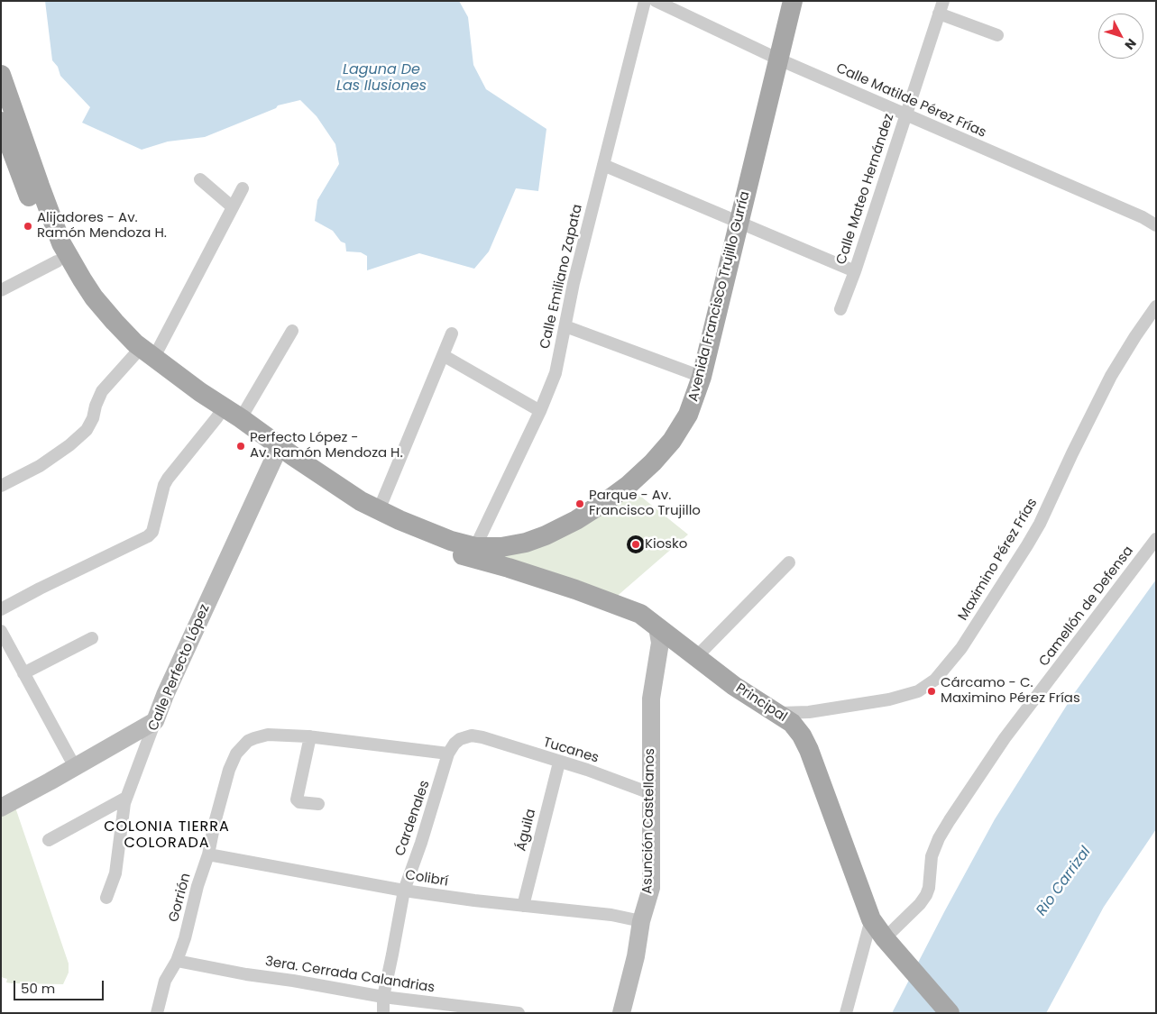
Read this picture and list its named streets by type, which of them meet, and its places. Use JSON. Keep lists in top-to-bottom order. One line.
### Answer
{"streets":{"main road":["Avenida Francisco Trujillo Gurría","Principal"],"street":["Calle Matilde Pérez Frías","Calle Mateo Hernández","Calle Emiliano Zapata","Maximino Pérez Frías","Camellón de Defensa","Calle Perfecto López","Tucanes","Cardenales","Asunción Castellanos","Águila","Colibrí","Gorrión","3era. Cerrada Calandrias"]},"crossings":[["Calle Matilde Pérez Frías","Calle Mateo Hernández"],["Calle Matilde Pérez Frías","Avenida Francisco Trujillo Gurría"],["Calle Emiliano Zapata","Avenida Francisco Trujillo Gurría"],["Avenida Francisco Trujillo Gurría","Calle Perfecto López"],["Avenida Francisco Trujillo Gurría","Principal"],["Maximino Pérez Frías","Principal"],["Camellón de Defensa","Principal"],["Calle Perfecto López","Principal"],["Principal","Asunción Castellanos"],["Tucanes","Cardenales"],["Tucanes","Asunción Castellanos"],["Tucanes","Águila"],["Cardenales","Colibrí"],["Cardenales","Gorrión"],["Cardenales","3era. Cerrada Calandrias"],["Asunción Castellanos","Colibrí"],["Águila","Colibrí"],["Colibrí","Gorrión"],["Gorrión","3era. Cerrada Calandrias"]],"districts":["COLONIA TIERRA COLORADA"],"water":["Laguna De Las Ilusiones","Rio Carrizal"],"places":["Alijadores - Av. Ramón Mendoza H.","Perfecto López - Av. Ramón Mendoza H.","Parque - Av. Francisco Trujillo","Kiosko","Cárcamo - C. Maximino Pérez Frías"],"scale_bar":"50 m","north":"bottom right"}
